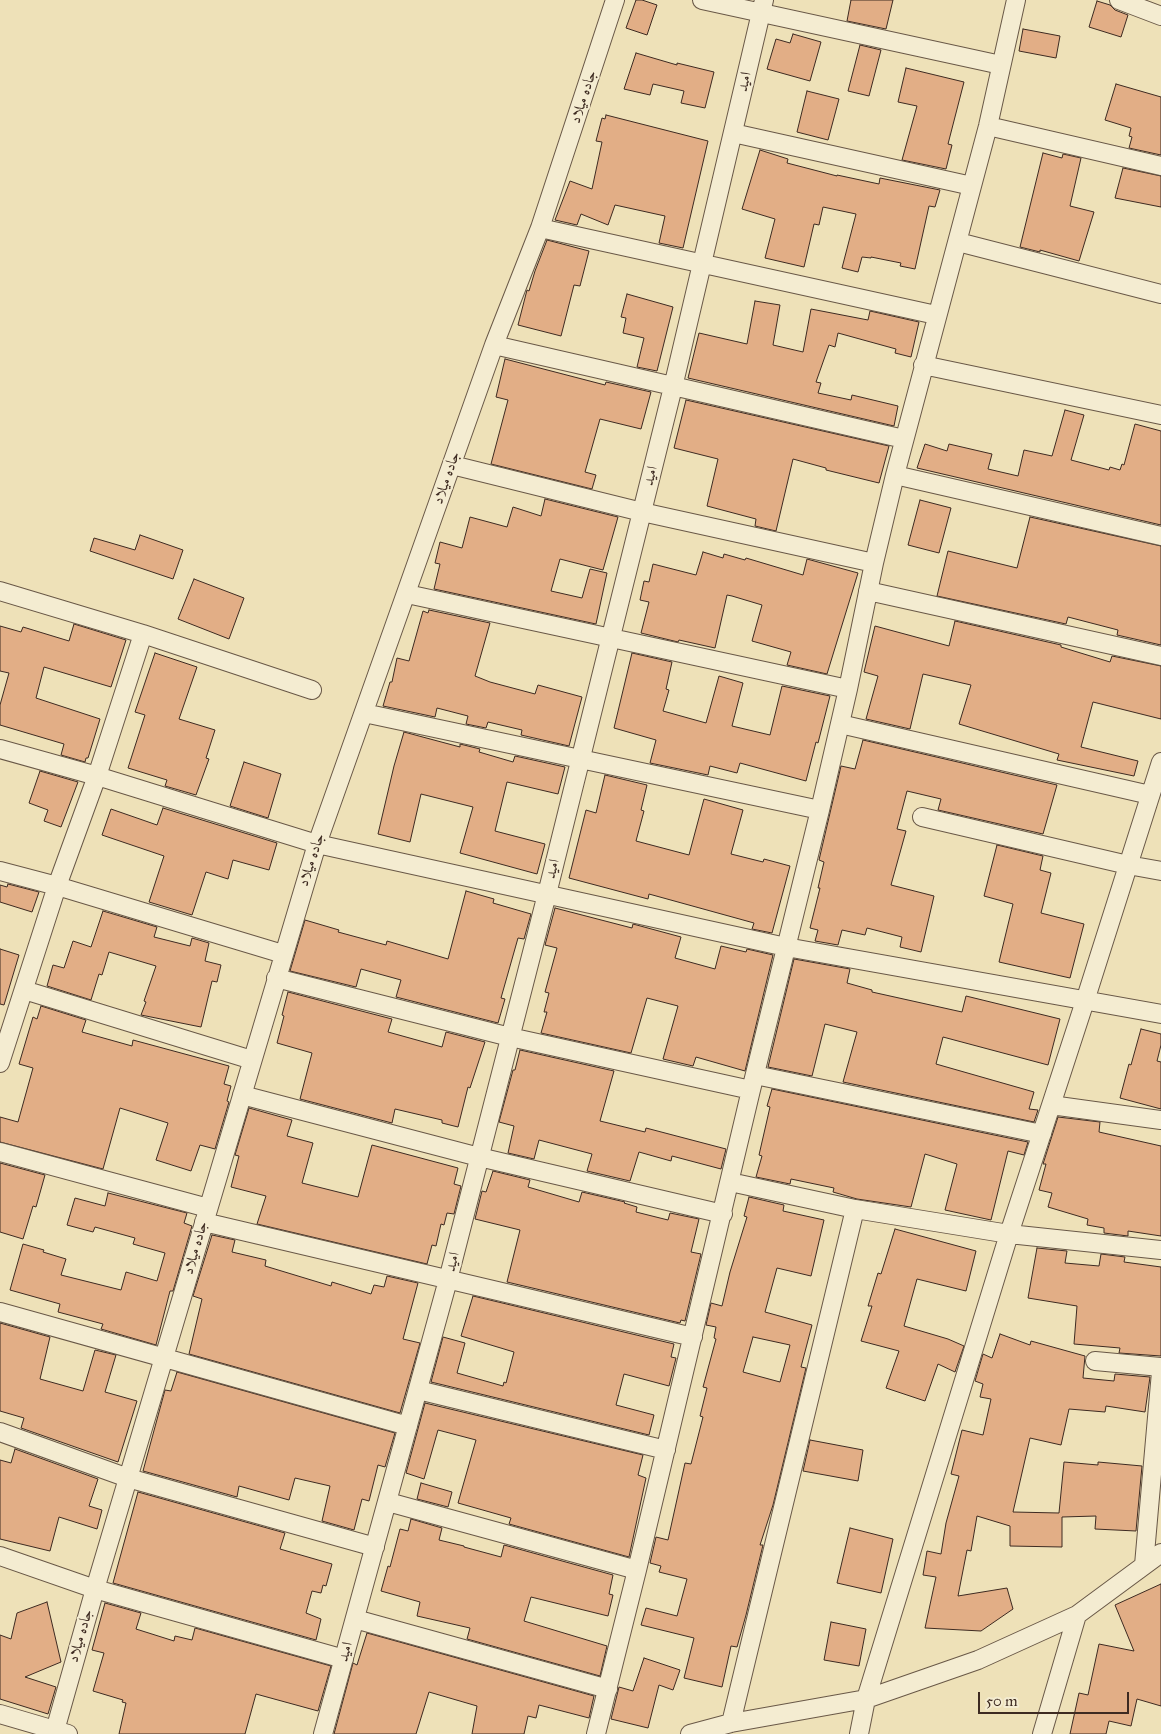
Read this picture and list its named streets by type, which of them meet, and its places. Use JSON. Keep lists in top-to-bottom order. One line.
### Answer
{"streets":{"street":["امید","جاده میلاد"]},"scale_bar":"50 m"}
